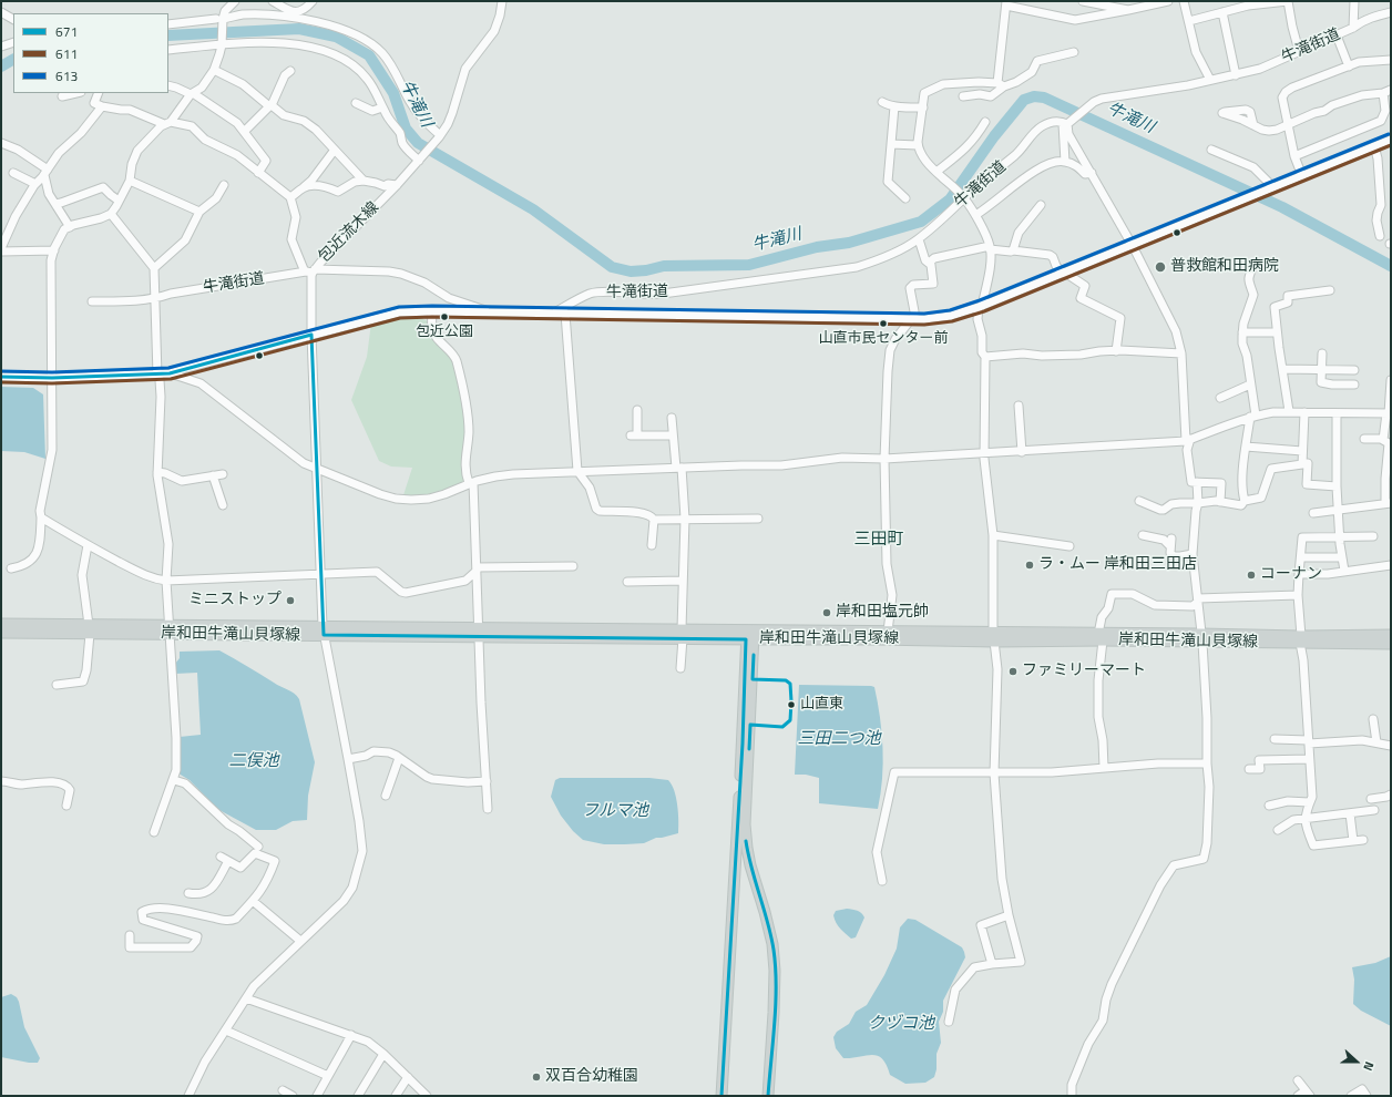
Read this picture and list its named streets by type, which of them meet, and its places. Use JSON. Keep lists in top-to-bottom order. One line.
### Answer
{"streets":{"main road":["岸和田牛滝山貝塚線"],"street":["牛滝街道","包近流木線"]},"crossings":[["牛滝街道","包近流木線"],["包近流木線","岸和田牛滝山貝塚線"]],"districts":["三田町"],"water":["牛滝川","三田二つ池","二俣池","フルマ池","クヅコ池"],"places":["普救館和田病院","包近公園","山直市民センター前","ラ・ムー 岸和田三田店","コーナン","ミニストップ","岸和田塩元帥","ファミリーマート","山直東","双百合幼稚園"],"lines":["transit line 613","transit line 611","transit line 671"],"legend":["671","611","613"],"north":"right"}
